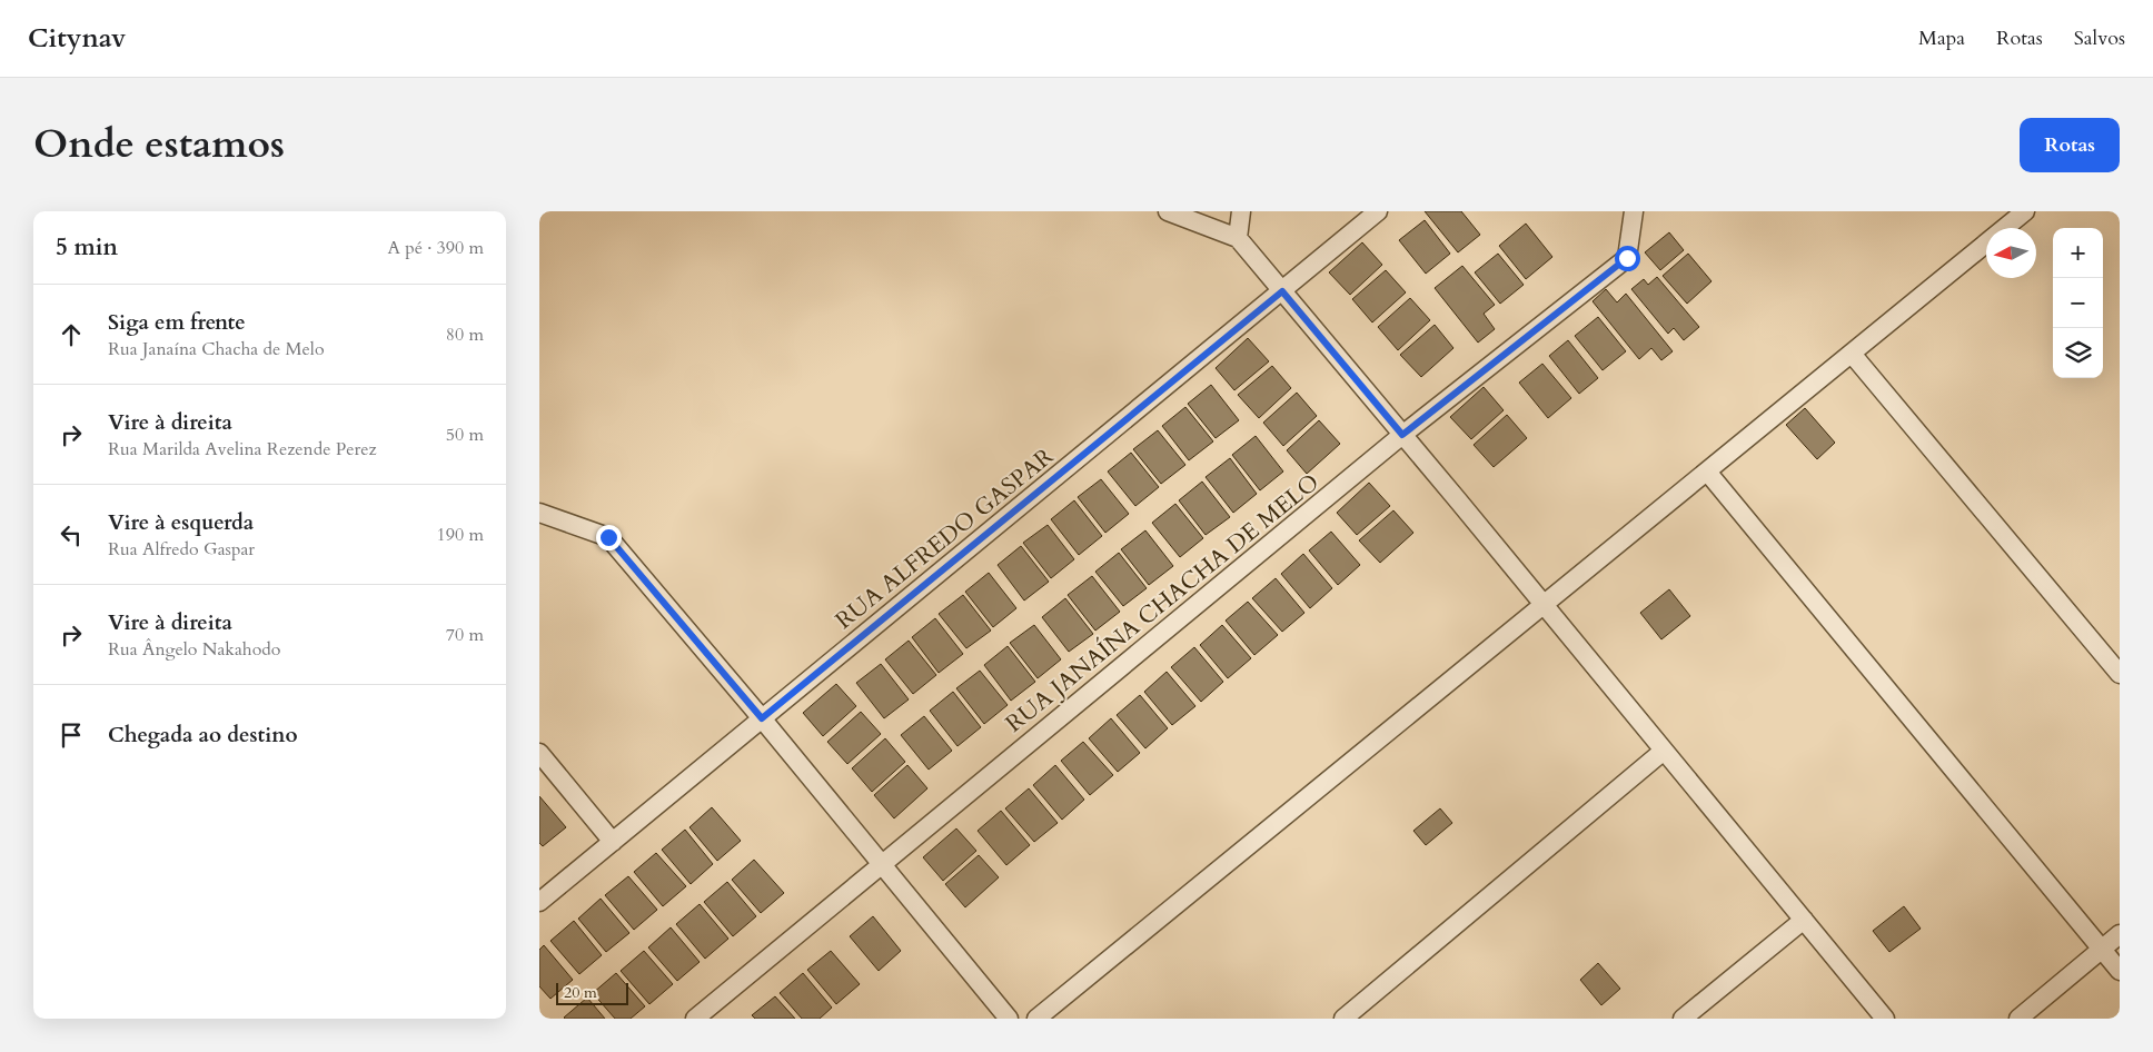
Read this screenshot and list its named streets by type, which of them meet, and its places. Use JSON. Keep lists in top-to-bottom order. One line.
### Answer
{"streets":{"street":["RUA ALFREDO GASPAR","RUA JANAÍNA CHACHA DE MELO"]},"scale_bar":"20 m","north":"left","page":{"header":"Citynav","nav":["Mapa","Rotas","Salvos"],"title":"Onde estamos","buttons":"Rotas","heading":["5 min","A pé · 390 m"],"map_buttons":["+","−"],"list":[["Siga em frente","Rua Janaína Chacha de Melo","80 m"],["Vire à direita","Rua Marilda Avelina Rezende Perez","50 m"],["Vire à esquerda","Rua Alfredo Gaspar","190 m"],["Vire à direita","Rua Ângelo Nakahodo","70 m"],"Chegada ao destino"],"scale":"20 m"}}
